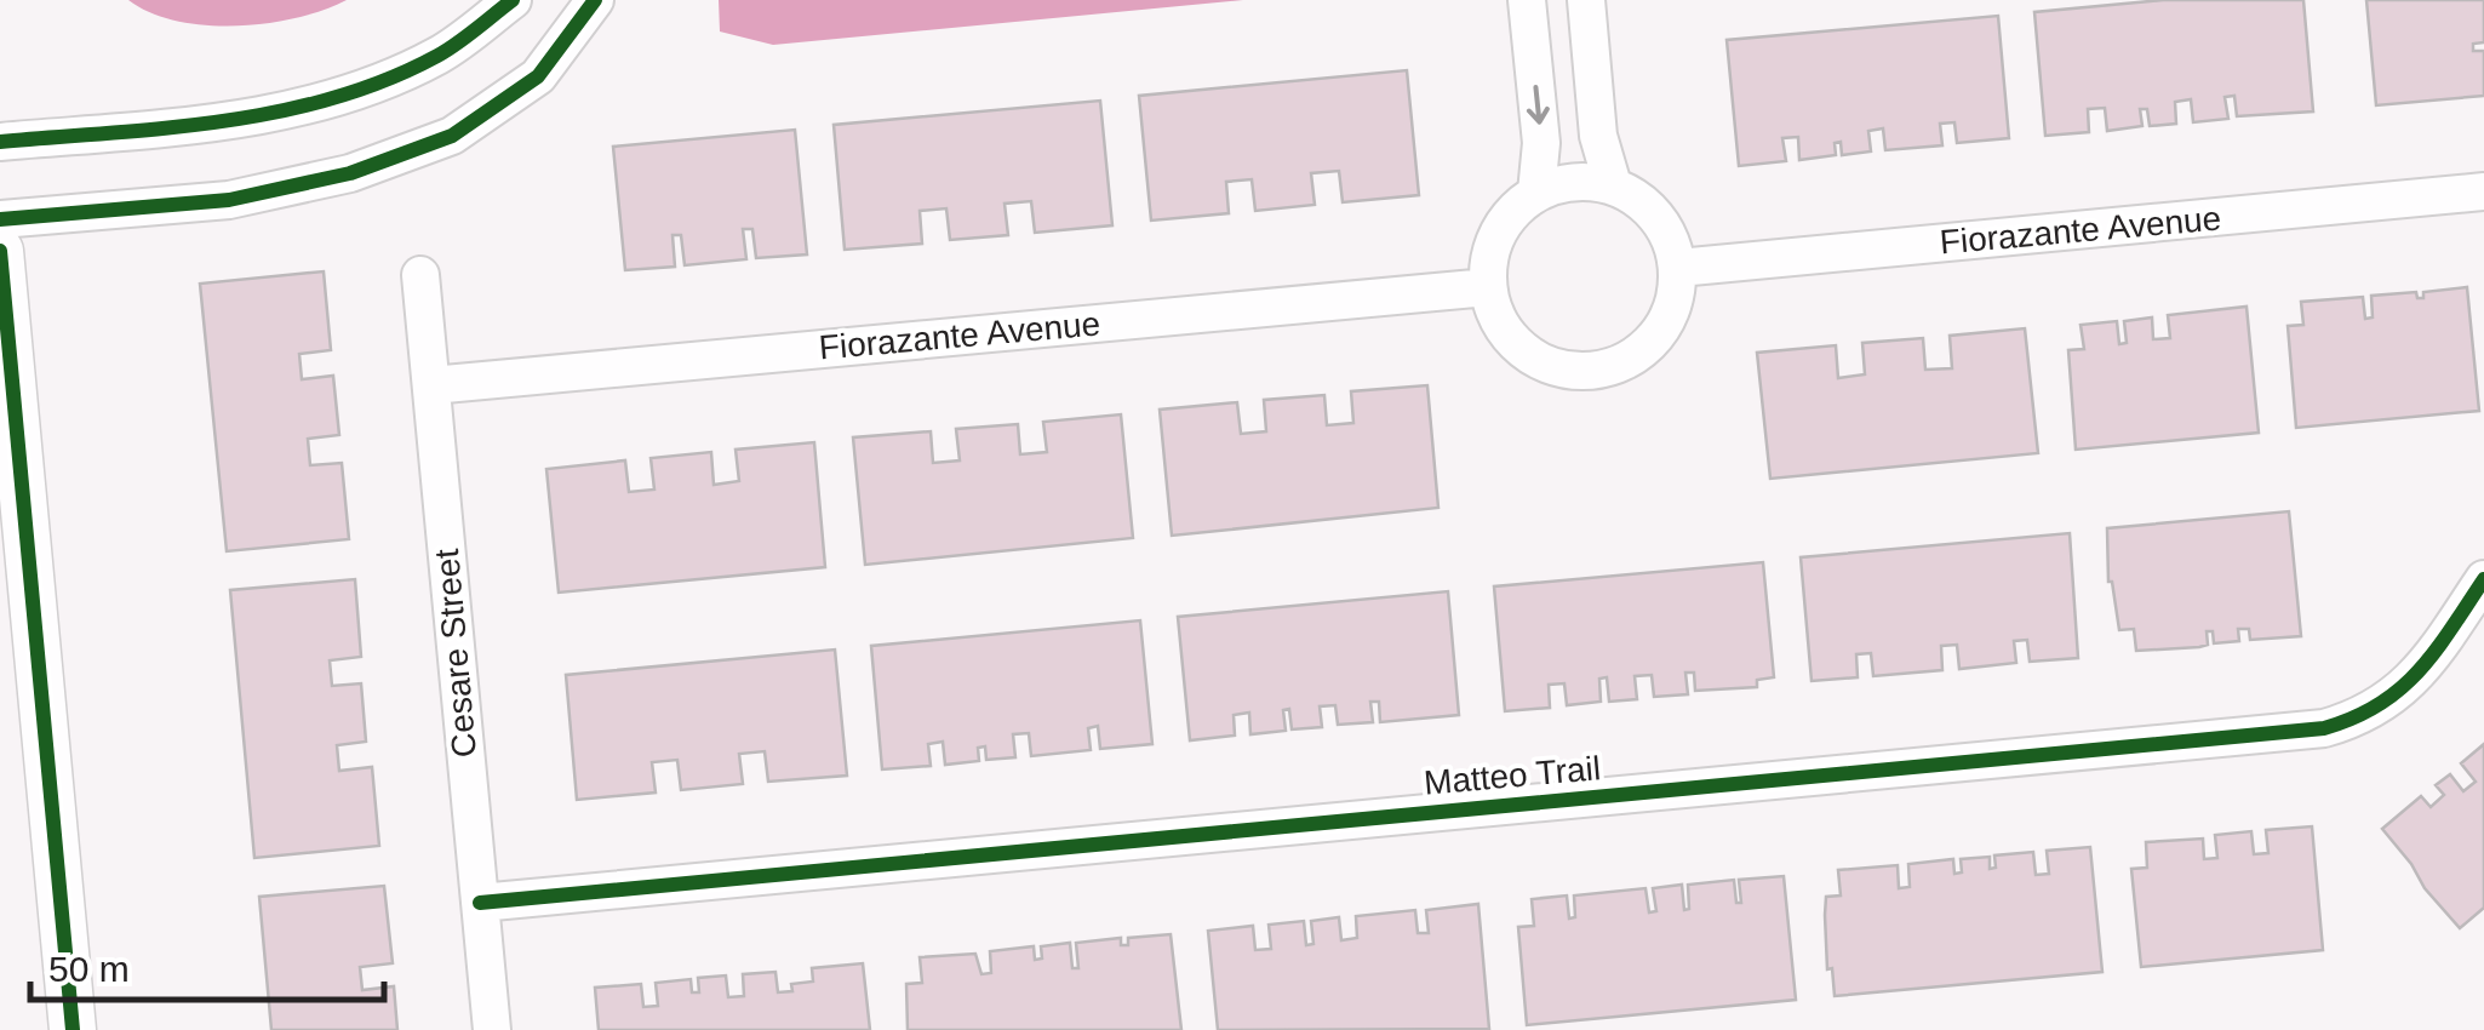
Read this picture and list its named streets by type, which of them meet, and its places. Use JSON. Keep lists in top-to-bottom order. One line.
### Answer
{"streets":{"street":["Fiorazante Avenue","Cesare Street","Matteo Trail"]},"crossings":[["Fiorazante Avenue","Cesare Street"],["Cesare Street","Matteo Trail"]],"scale_bar":"50 m"}
